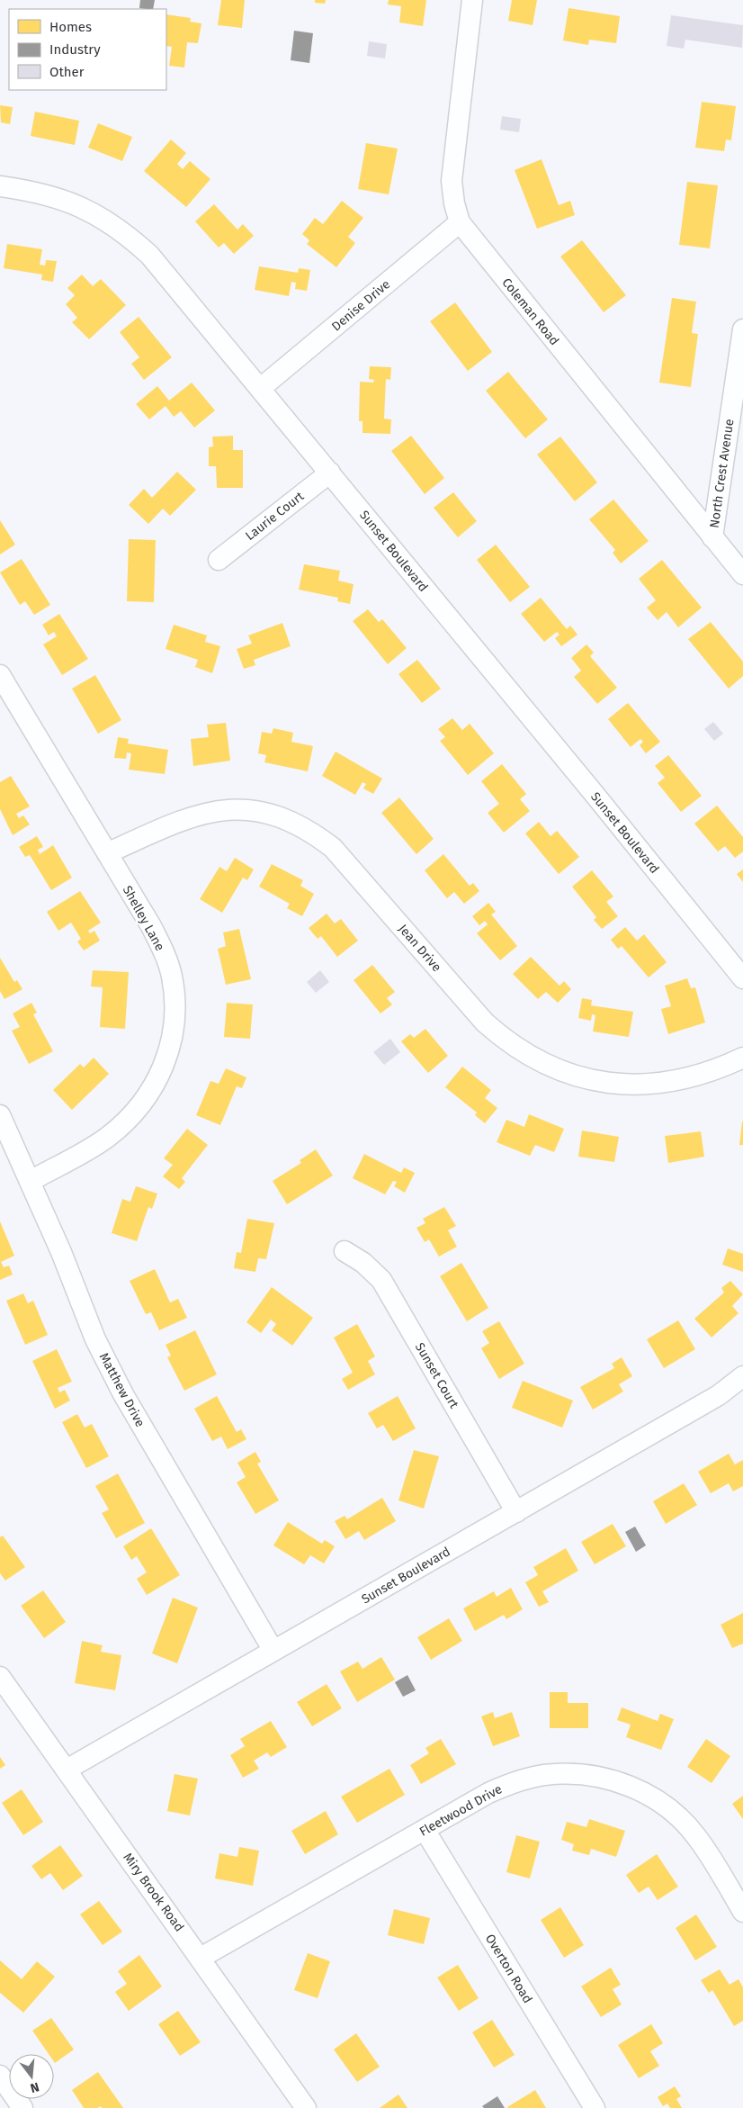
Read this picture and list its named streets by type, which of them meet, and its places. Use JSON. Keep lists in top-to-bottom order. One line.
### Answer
{"streets":{"street":["Denise Drive","Coleman Road","North Crest Avenue","Laurie Court","Sunset Boulevard","Shelley Lane","Jean Drive","Sunset Court","Matthew Drive","Fleetwood Drive","Miry Brook Road","Overton Road"]},"crossings":[["Denise Drive","Coleman Road"],["Denise Drive","Sunset Boulevard"],["Coleman Road","North Crest Avenue"],["Laurie Court","Sunset Boulevard"],["Sunset Boulevard","Sunset Court"],["Sunset Boulevard","Matthew Drive"],["Sunset Boulevard","Miry Brook Road"],["Shelley Lane","Jean Drive"],["Shelley Lane","Matthew Drive"],["Fleetwood Drive","Miry Brook Road"],["Fleetwood Drive","Overton Road"]],"legend":["Homes","Industry","Other"],"north":"bottom"}
